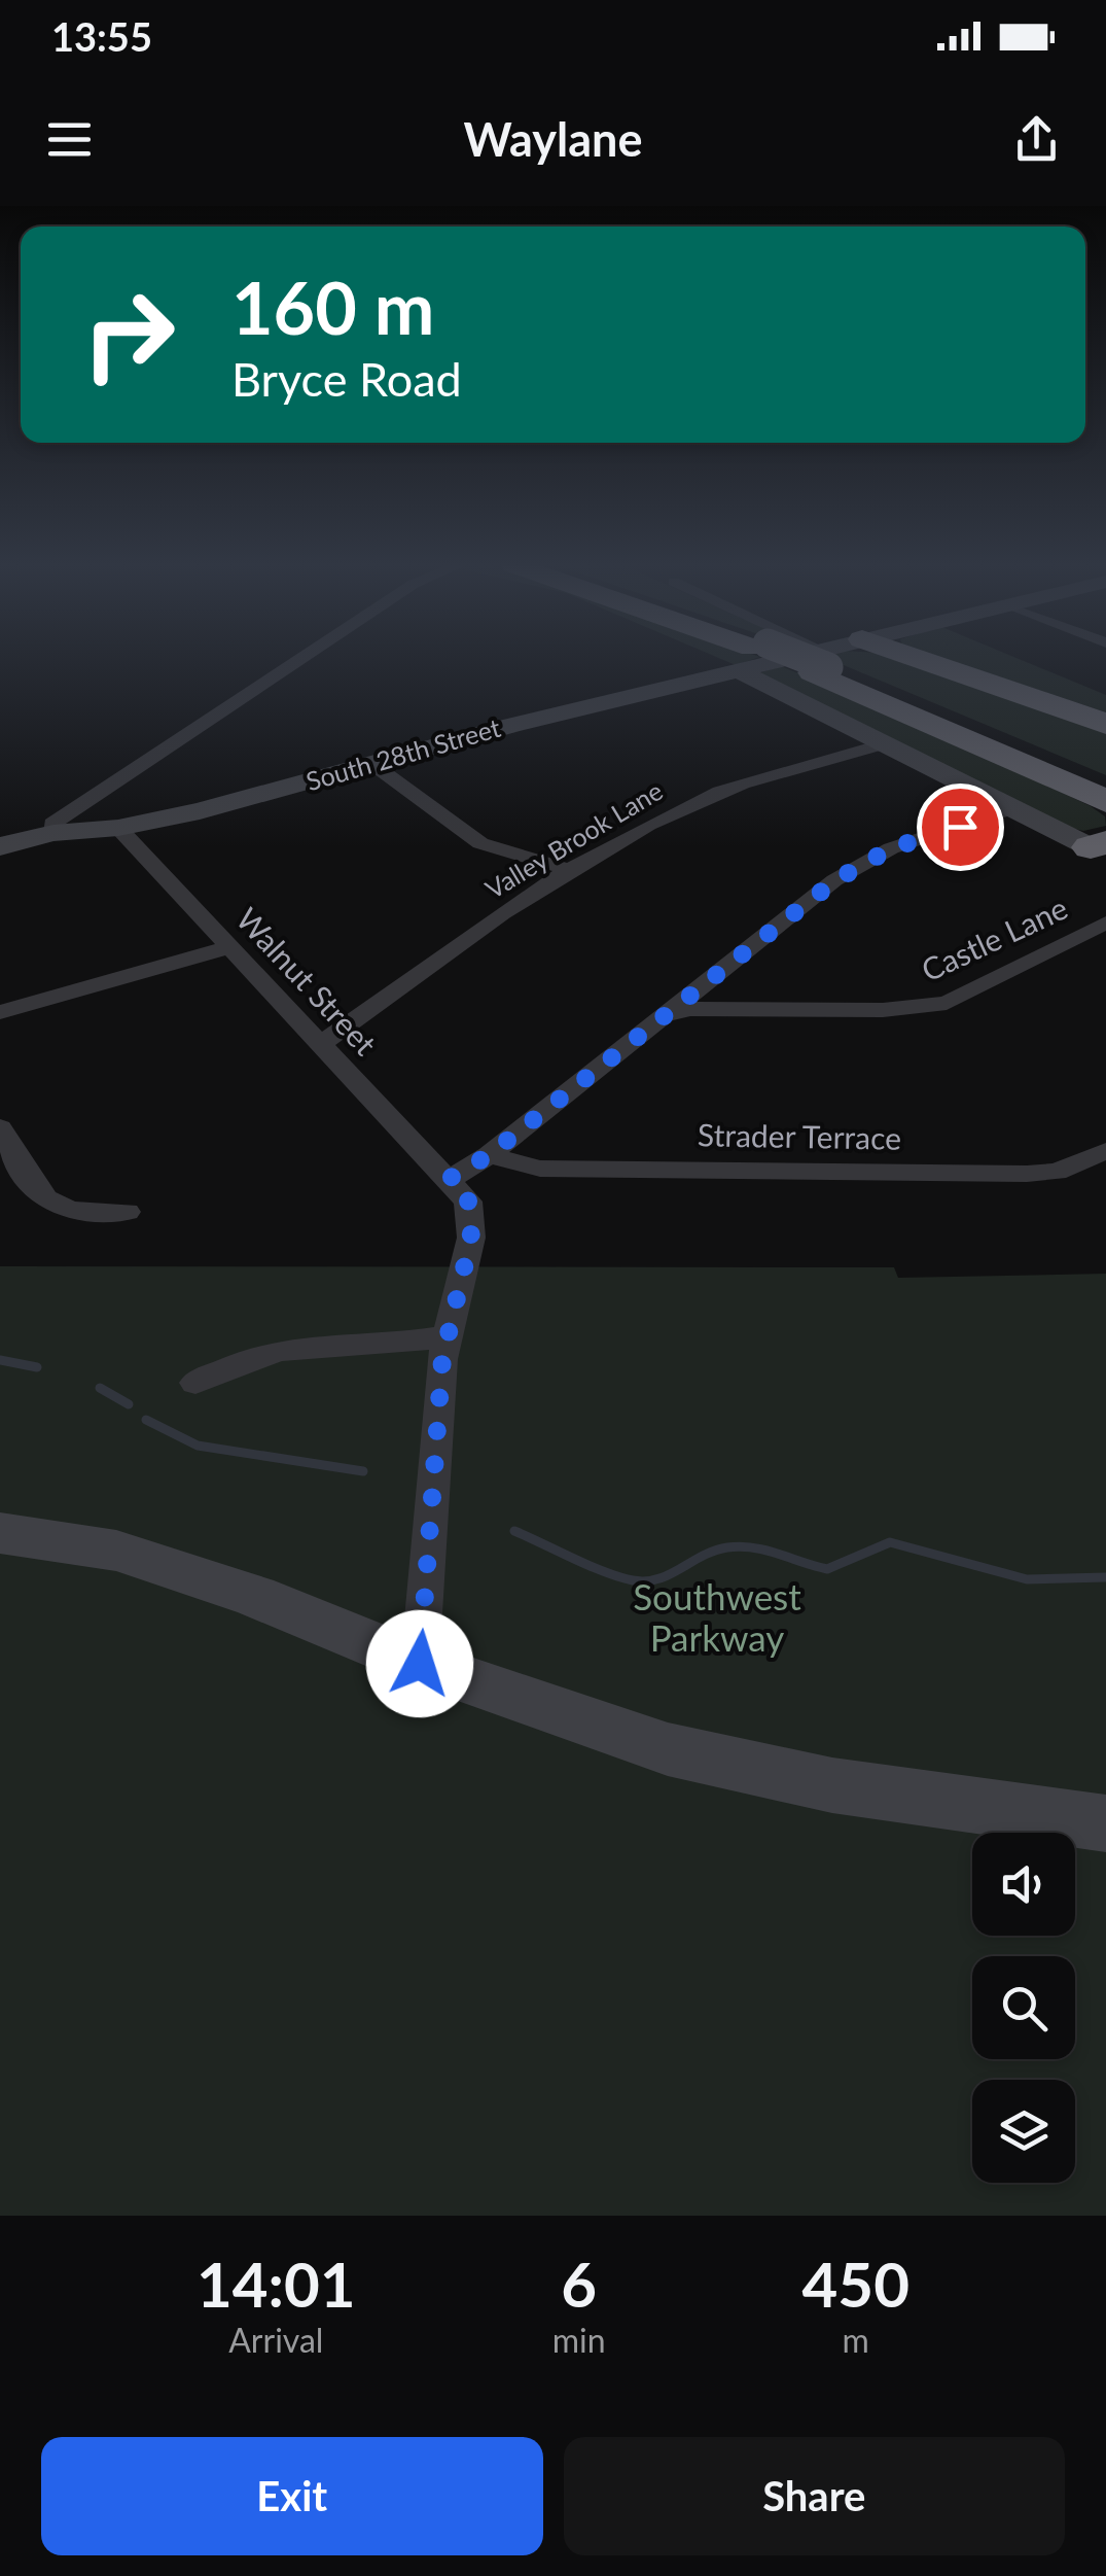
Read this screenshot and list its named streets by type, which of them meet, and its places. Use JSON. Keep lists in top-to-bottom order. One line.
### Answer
{"streets":{"street":["South 28th Street","Valley Brook Lane","Castle Lane","Walnut Street","Strader Terrace"]},"crossings":[["South 28th Street","Walnut Street"],["Valley Brook Lane","Walnut Street"]],"parks":["Southwest Parkway"],"page":{"status":"13:55","header":"Waylane","turn":["160 m","Bryce Road"],"eta":["14:01","Arrival","6","min","450","m"],"buttons":["Exit","Share"]}}
